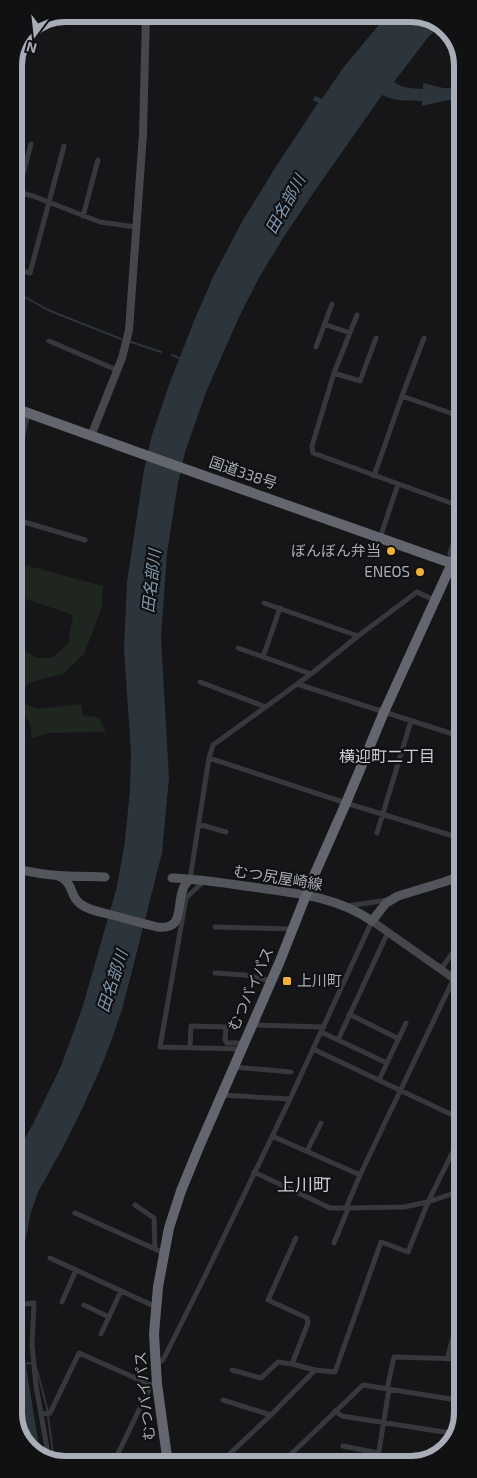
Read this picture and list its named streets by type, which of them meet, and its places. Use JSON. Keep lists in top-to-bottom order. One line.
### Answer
{"streets":{"highway":["国道338号","むつバイパス"],"main road":["むつ尻屋崎線"]},"crossings":[["国道338号","むつバイパス"],["むつ尻屋崎線","むつバイパス"]],"districts":["横迎町二丁目","上川町"],"water":["田名部川"],"places":{"other":["ぼんぼん弁当","ENEOS"],"transit":["上川町"]},"north":"bottom"}
